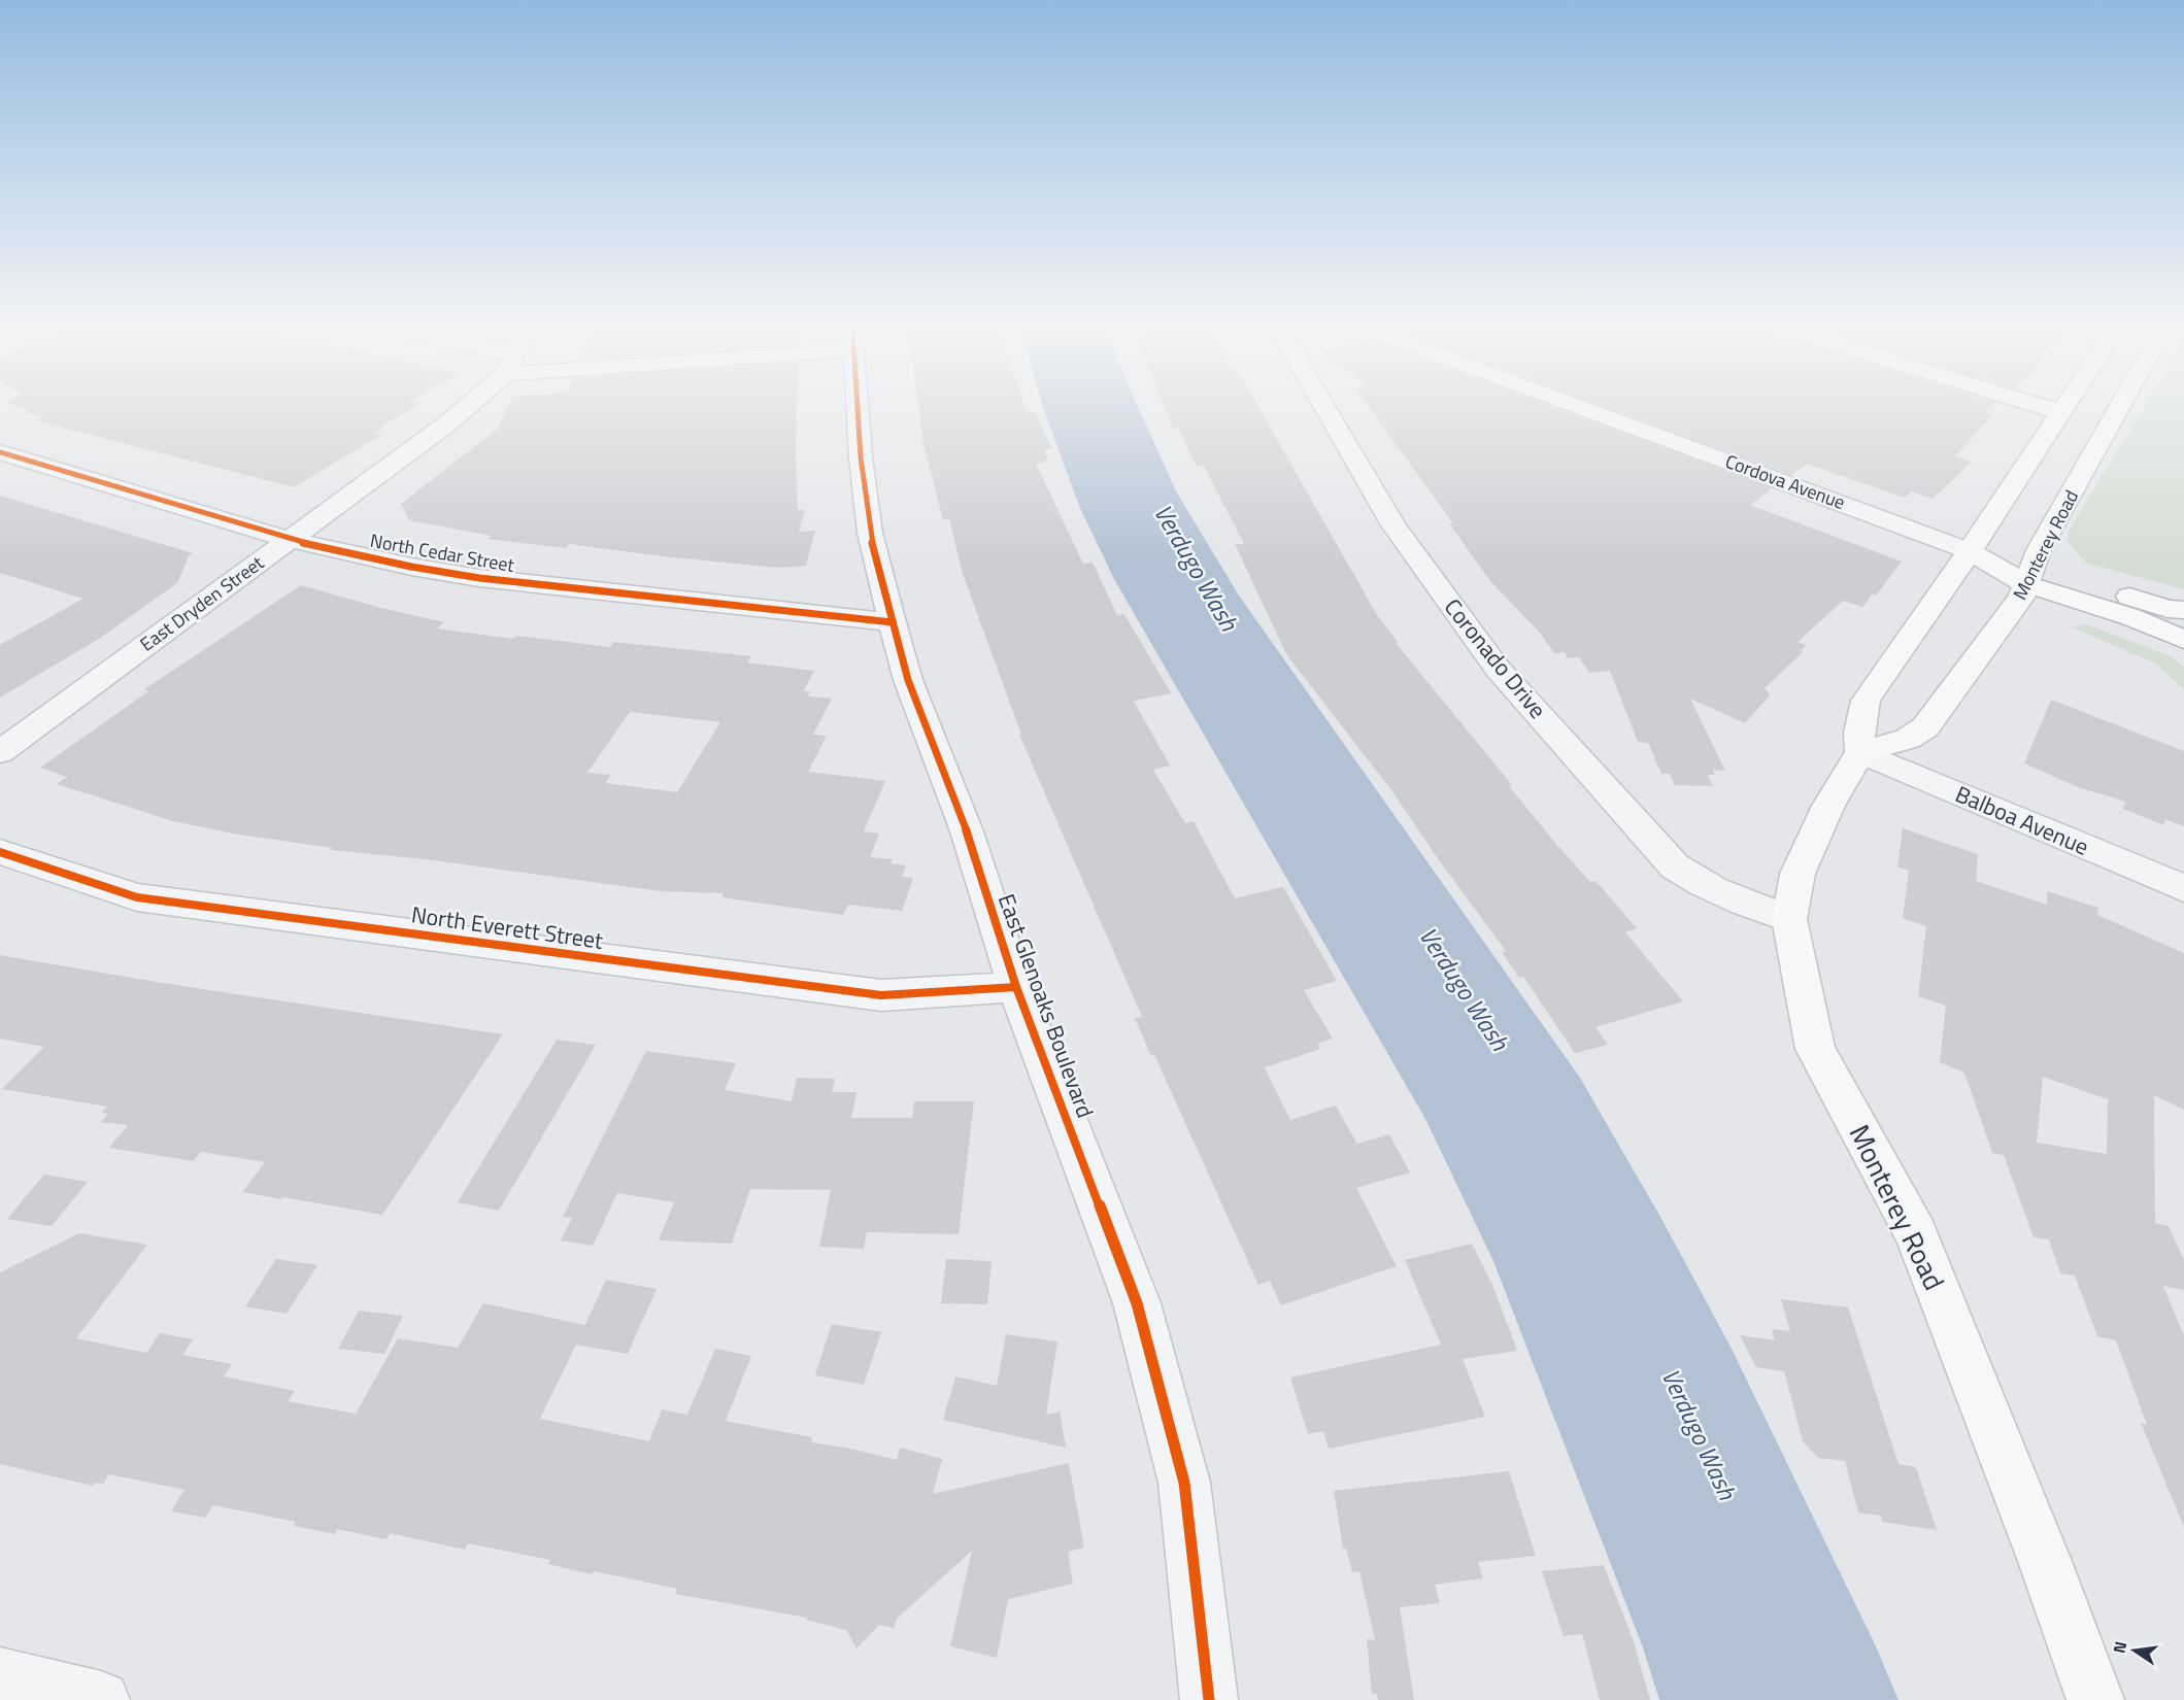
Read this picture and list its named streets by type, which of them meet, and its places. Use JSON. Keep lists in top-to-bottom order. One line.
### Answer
{"streets":{"main road":["Monterey Road"],"street":["Cordova Avenue","North Cedar Street","East Dryden Street","Coronado Drive","Balboa Avenue","North Everett Street","East Glenoaks Boulevard"]},"crossings":[["Cordova Avenue","Monterey Road"],["Monterey Road","Coronado Drive"],["Monterey Road","Balboa Avenue"],["North Cedar Street","East Dryden Street"],["North Cedar Street","East Glenoaks Boulevard"],["North Everett Street","East Glenoaks Boulevard"]],"water":["Verdugo Wash"],"north":"left"}
